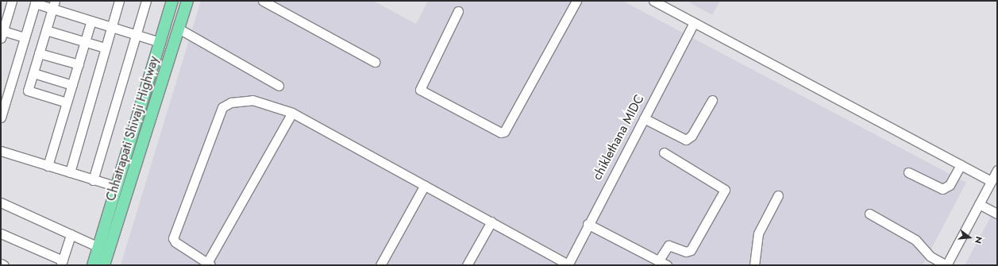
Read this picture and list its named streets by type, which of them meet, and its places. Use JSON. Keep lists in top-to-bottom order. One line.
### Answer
{"streets":{"main road":["Chhatrapati Shivaji Highway"],"street":["chiklethana MIDC"]},"north":"right"}
